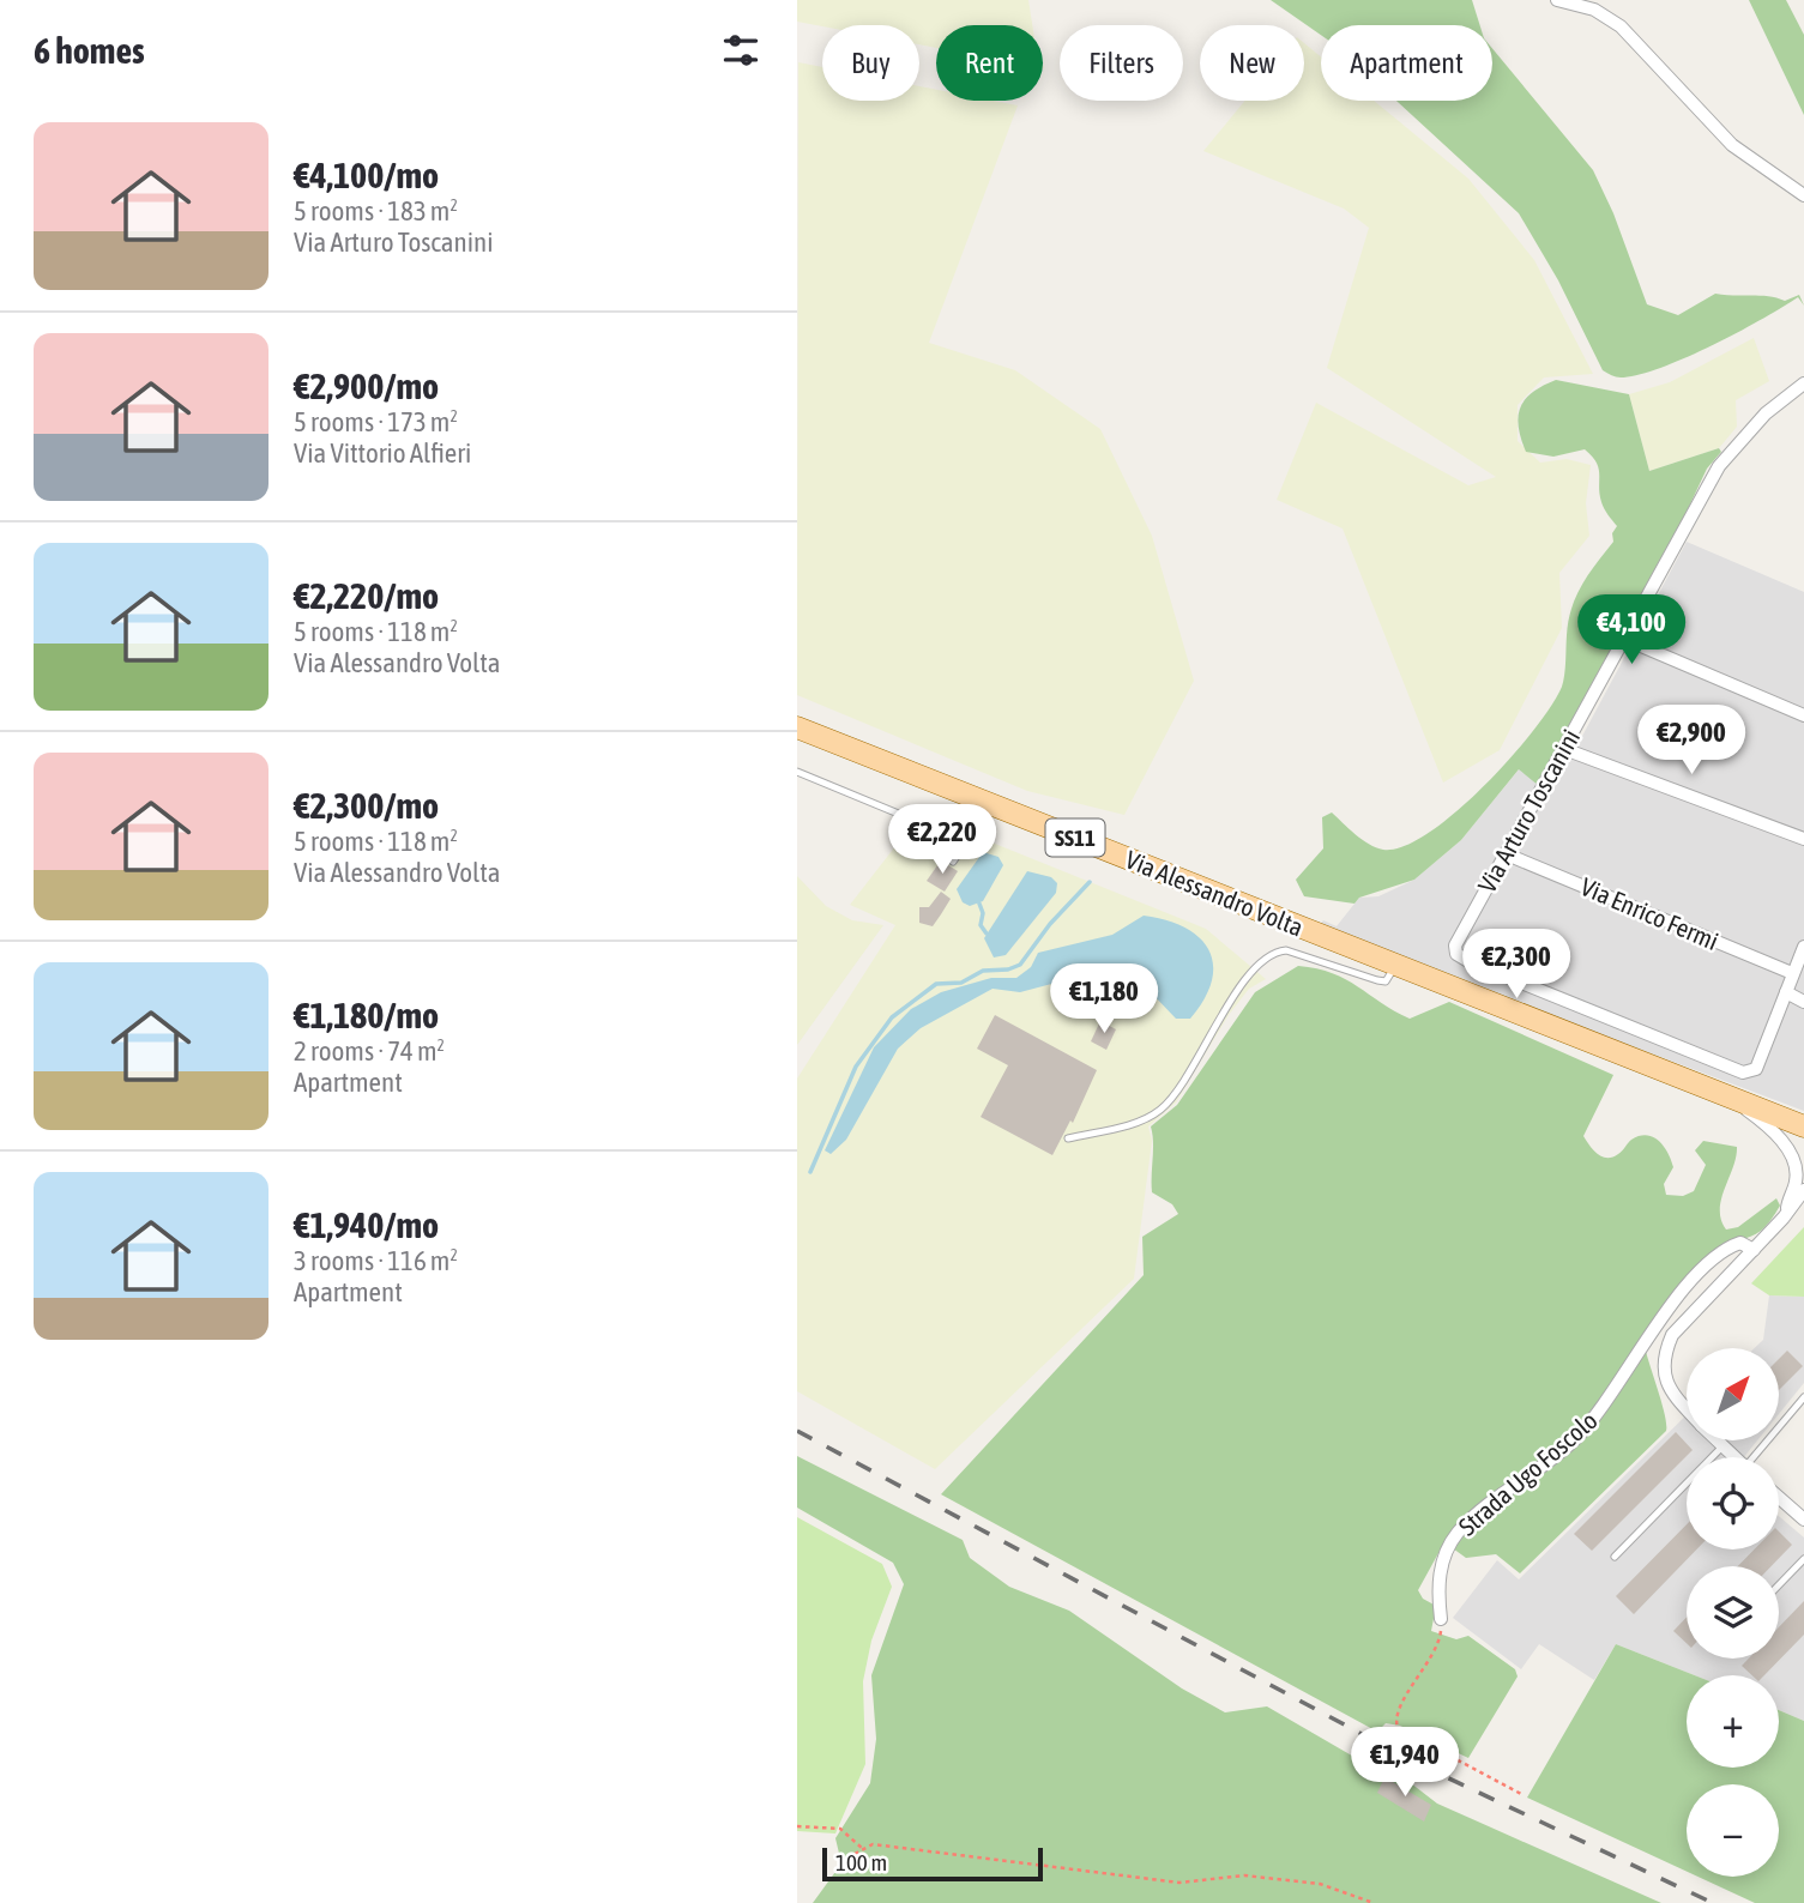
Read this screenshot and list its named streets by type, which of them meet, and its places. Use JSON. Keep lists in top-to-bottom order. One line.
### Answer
{"streets":{"main road":["SS11","Via Alessandro Volta"],"street":["Via Arturo Toscanini","Via Enrico Fermi","Strada Ugo Foscolo"]},"crossings":[["Via Arturo Toscanini","Via Enrico Fermi"]],"scale_bar":"100 m","north":"top right","page":{"heading":"6 homes","chip":["Buy","Rent","Filters","New","Apartment"],"list":[{"name":"€4,100/mo","note":"5 rooms · 183 m² · Via Arturo Toscanini"},{"name":"€2,900/mo","note":"5 rooms · 173 m² · Via Vittorio Alfieri"},{"name":"€2,220/mo","note":"5 rooms · 118 m² · Via Alessandro Volta"},{"name":"€2,300/mo","note":"5 rooms · 118 m² · Via Alessandro Volta"},{"name":"€1,180/mo","note":"2 rooms · 74 m² · Apartment"},{"name":"€1,940/mo","note":"3 rooms · 116 m² · Apartment"}],"price":["€4,100","€2,900","€2,220","€2,300","€1,180","€1,940"],"map_buttons":["+","−"],"scale":"100 m"}}
